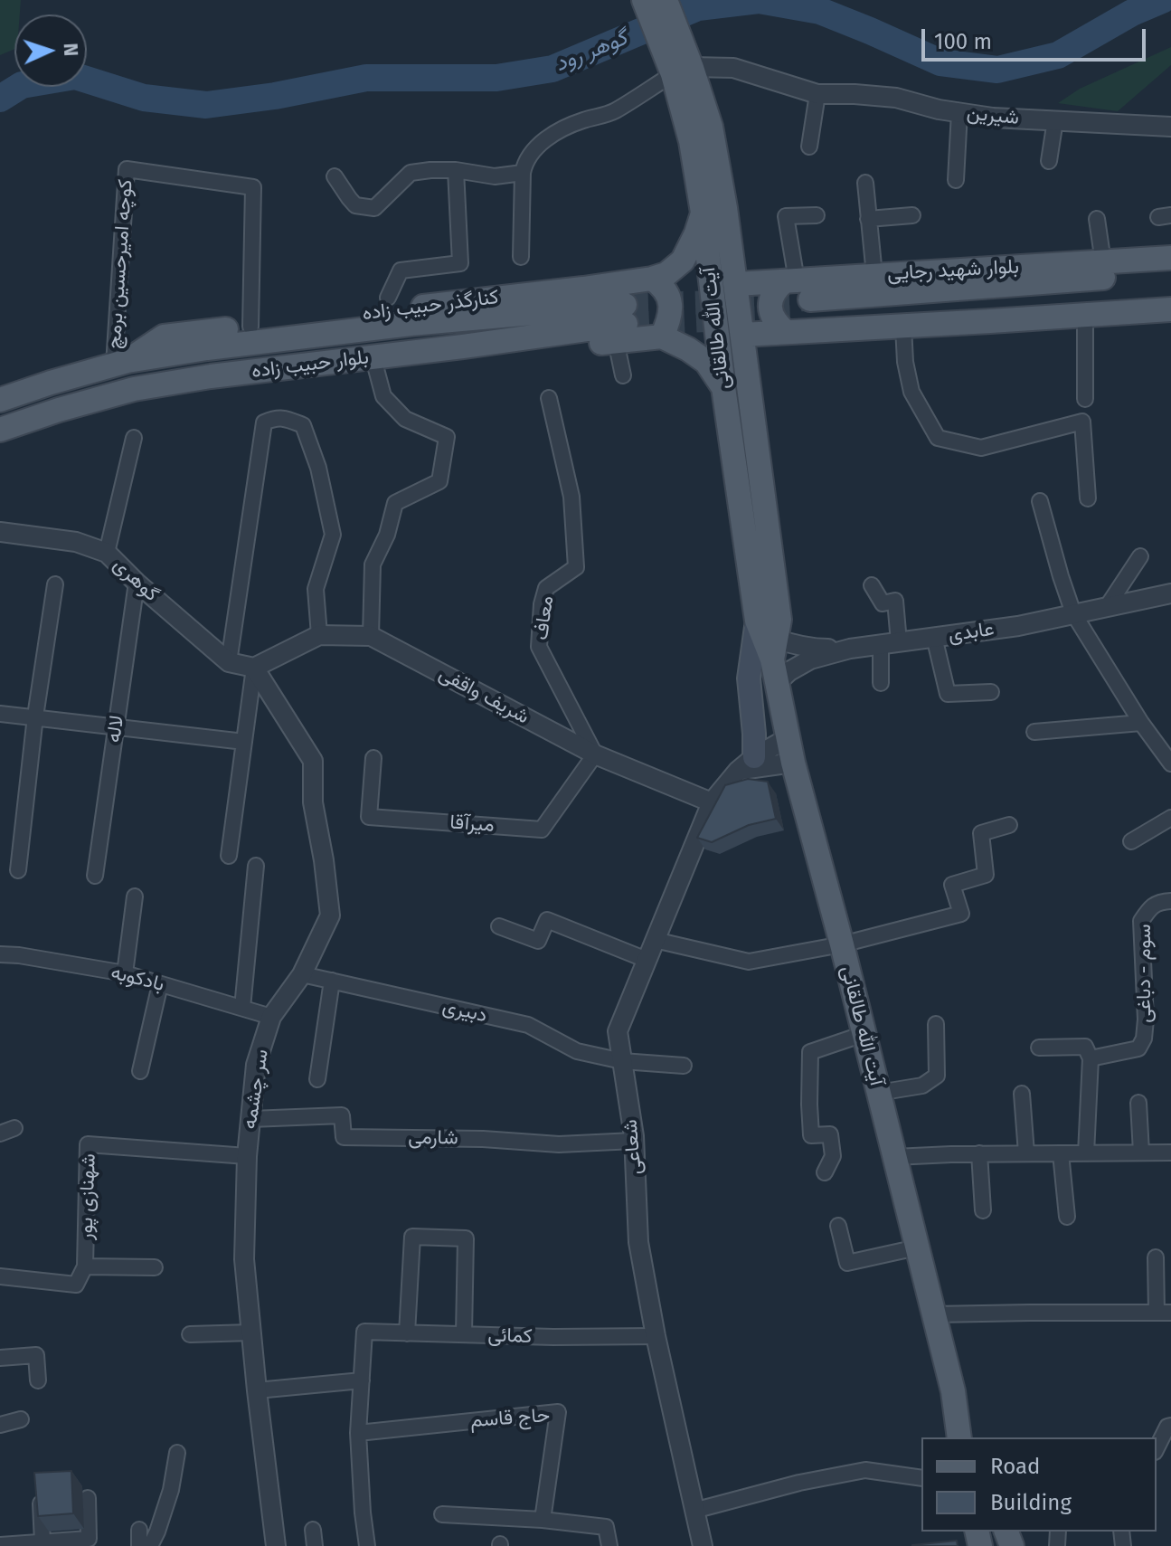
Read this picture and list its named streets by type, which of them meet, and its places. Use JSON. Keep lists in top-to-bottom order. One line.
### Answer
{"streets":{"main road":["بلوار شهید رجایی","کنارگذر حبیب زاده","آیت الله طالقانی","بلوار حبیب زاده"],"street":["شیرین","کوچه امیرحسین برمچ","گوهری","معاف","عابدی","شریف واقفی","لاله","میرآقا","سوم - دباغی","بادکوبه","دبیری","سر چشمه","شارمی","شعاعی","شهنازی پور","کمائی","حاج قاسم"]},"crossings":[["شیرین","آیت الله طالقانی"],["کوچه امیرحسین برمچ","کنارگذر حبیب زاده"],["کوچه امیرحسین برمچ","بلوار حبیب زاده"],["بلوار شهید رجایی","آیت الله طالقانی"],["کنارگذر حبیب زاده","آیت الله طالقانی"],["کنارگذر حبیب زاده","بلوار حبیب زاده"],["آیت الله طالقانی","عابدی"],["گوهری","شریف واقفی"],["گوهری","لاله"],["گوهری","سر چشمه"],["معاف","شریف واقفی"],["معاف","میرآقا"],["شریف واقفی","میرآقا"],["شریف واقفی","سر چشمه"],["شریف واقفی","شعاعی"],["بادکوبه","سر چشمه"],["دبیری","سر چشمه"],["دبیری","شعاعی"],["سر چشمه","شارمی"],["سر چشمه","شهنازی پور"],["شارمی","شعاعی"],["شعاعی","کمائی"]],"water":["گوهر رود"],"legend":["Road","Building"],"scale_bar":"100 m","north":"right"}
